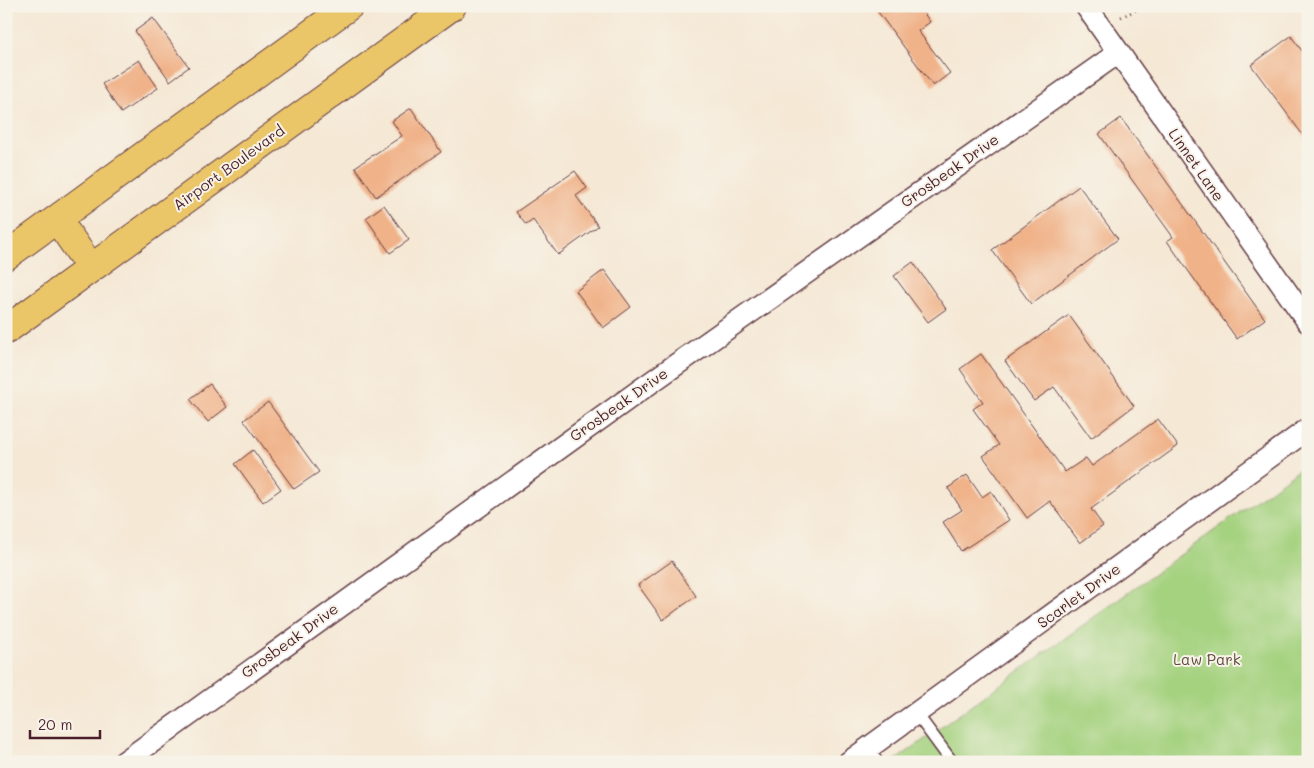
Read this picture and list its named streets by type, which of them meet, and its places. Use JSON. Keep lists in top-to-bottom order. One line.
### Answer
{"streets":{"main road":["Airport Boulevard"],"street":["Linnet Lane","Grosbeak Drive","Scarlet Drive"]},"crossings":[["Linnet Lane","Grosbeak Drive"]],"parks":["Law Park"],"scale_bar":"20 m"}
